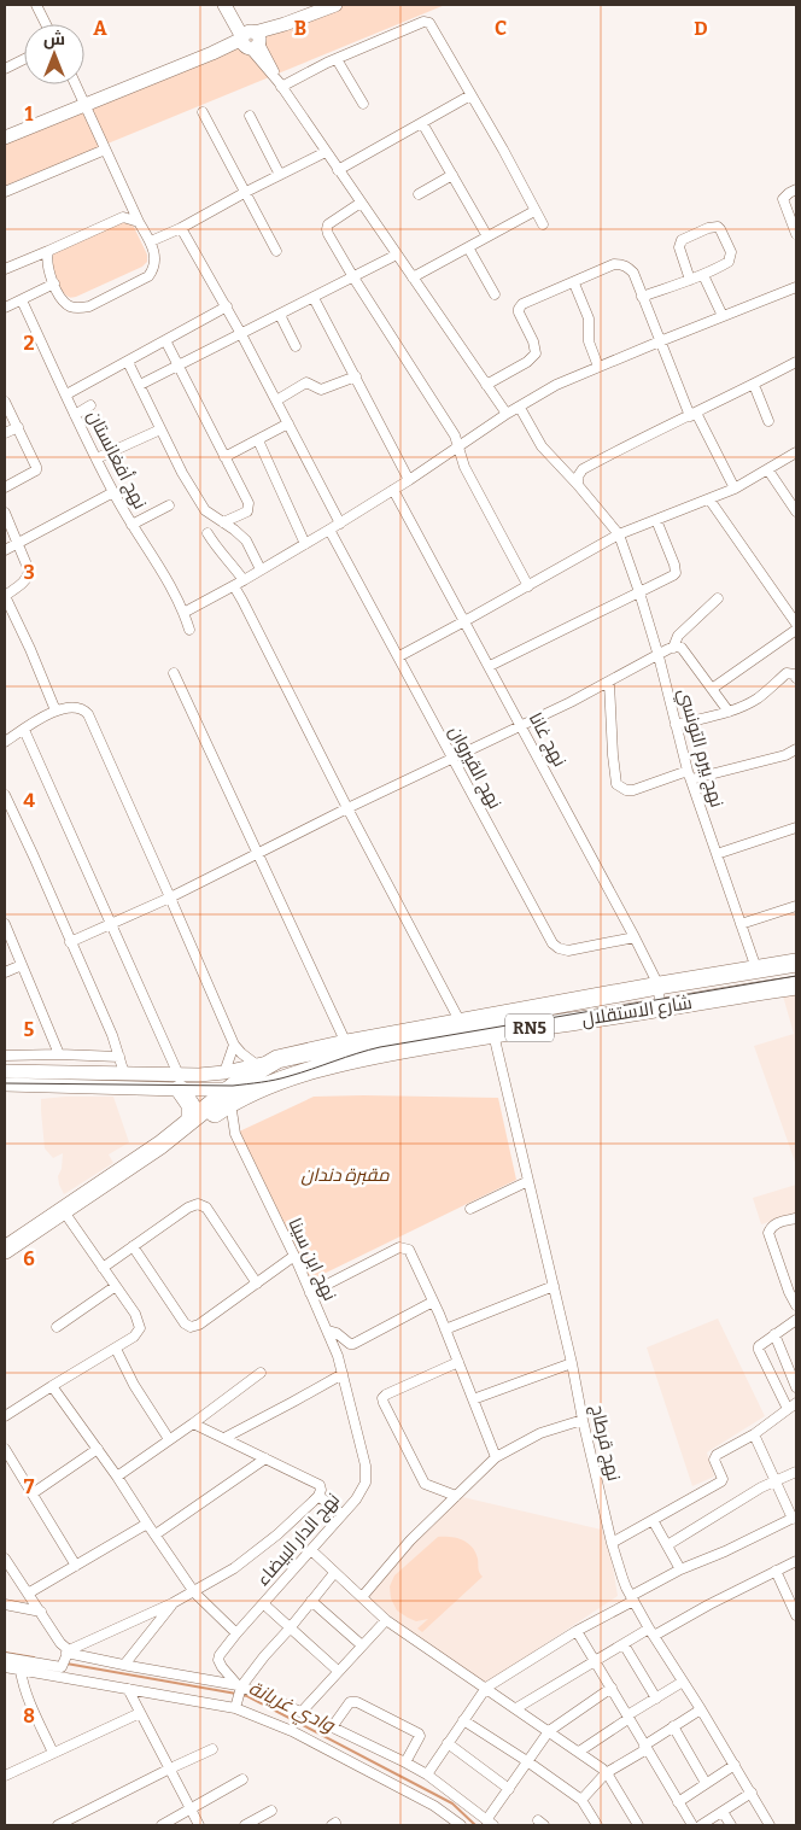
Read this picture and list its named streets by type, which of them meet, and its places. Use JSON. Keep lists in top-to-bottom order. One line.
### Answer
{"streets":{"highway":["شارع الاستقلال","RN5"],"street":["نهج أفغانستان","نهج غانا","نهج بيرم التونسي","نهج القيروان","نهج ابن سينا","نهج قرطاج","نهج الدار البيضاء"]},"crossings":[["نهج غانا","نهج القيروان"],["نهج غانا","شارع الاستقلال"],["نهج بيرم التونسي","شارع الاستقلال"],["شارع الاستقلال","RN5"],["شارع الاستقلال","نهج ابن سينا"],["شارع الاستقلال","نهج قرطاج"],["RN5","نهج ابن سينا"],["نهج ابن سينا","نهج الدار البيضاء"]],"water":["وادي غريانة"],"parks":["مقبرة دندان"],"north":"top","grid":{"columns":["A","B","C","D"],"rows":["1","2","3","4","5","6","7","8"]}}
